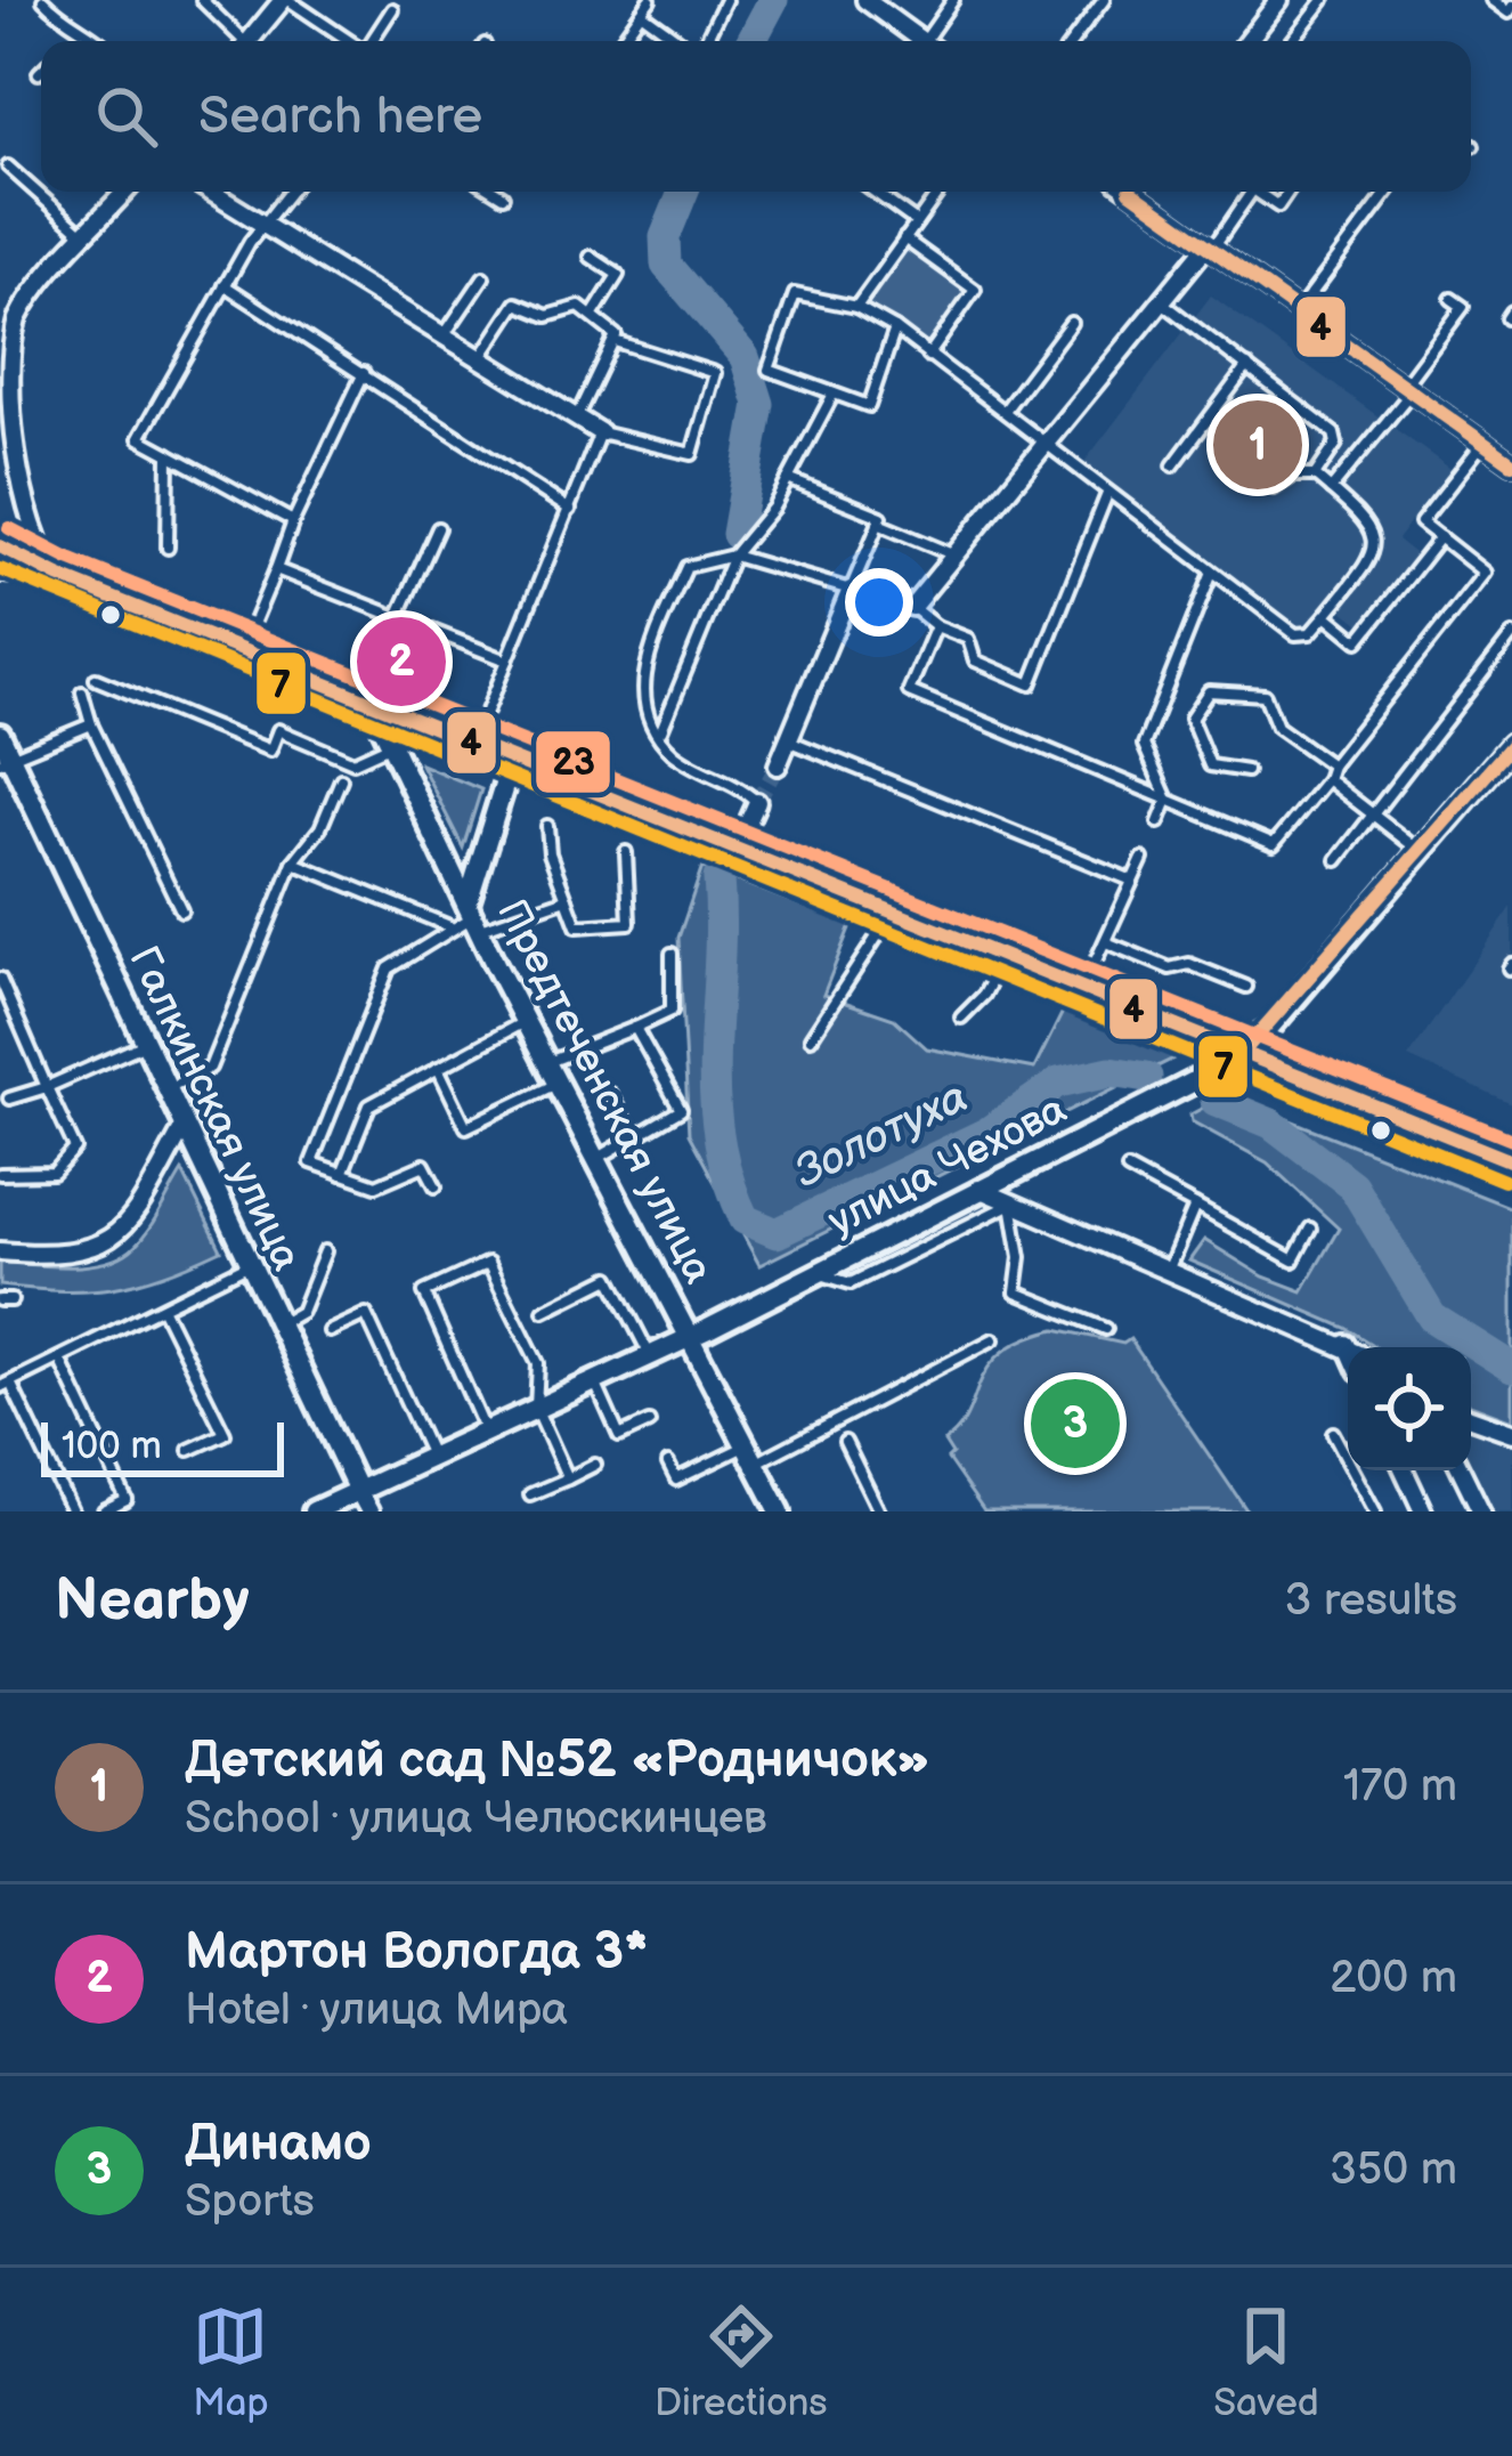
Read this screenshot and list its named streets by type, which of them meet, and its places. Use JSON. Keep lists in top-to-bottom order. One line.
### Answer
{"streets":{"street":["Предтеченская улица","Галкинская улица","улица Чехова"]},"crossings":[["Предтеченская улица","улица Чехова"],["Галкинская улица","улица Чехова"]],"water":["Золотуха"],"lines":["transit line 4","transit line 23","transit line 7"],"scale_bar":"100 m","page":{"search":"Search here","pins":["1","2","3"],"scale":"100 m","heading":["Nearby","3 results"],"list":[{"mark":"1","name":"Детский сад №52 «Родничок»","note":"School · улица Челюскинцев","value":"170 m"},{"mark":"2","name":"Мартон Вологда 3*","note":"Hotel · улица Мира","value":"200 m"},{"mark":"3","name":"Динамо","note":"Sports","value":"350 m"}],"nav":["Map","Directions","Saved"]}}
